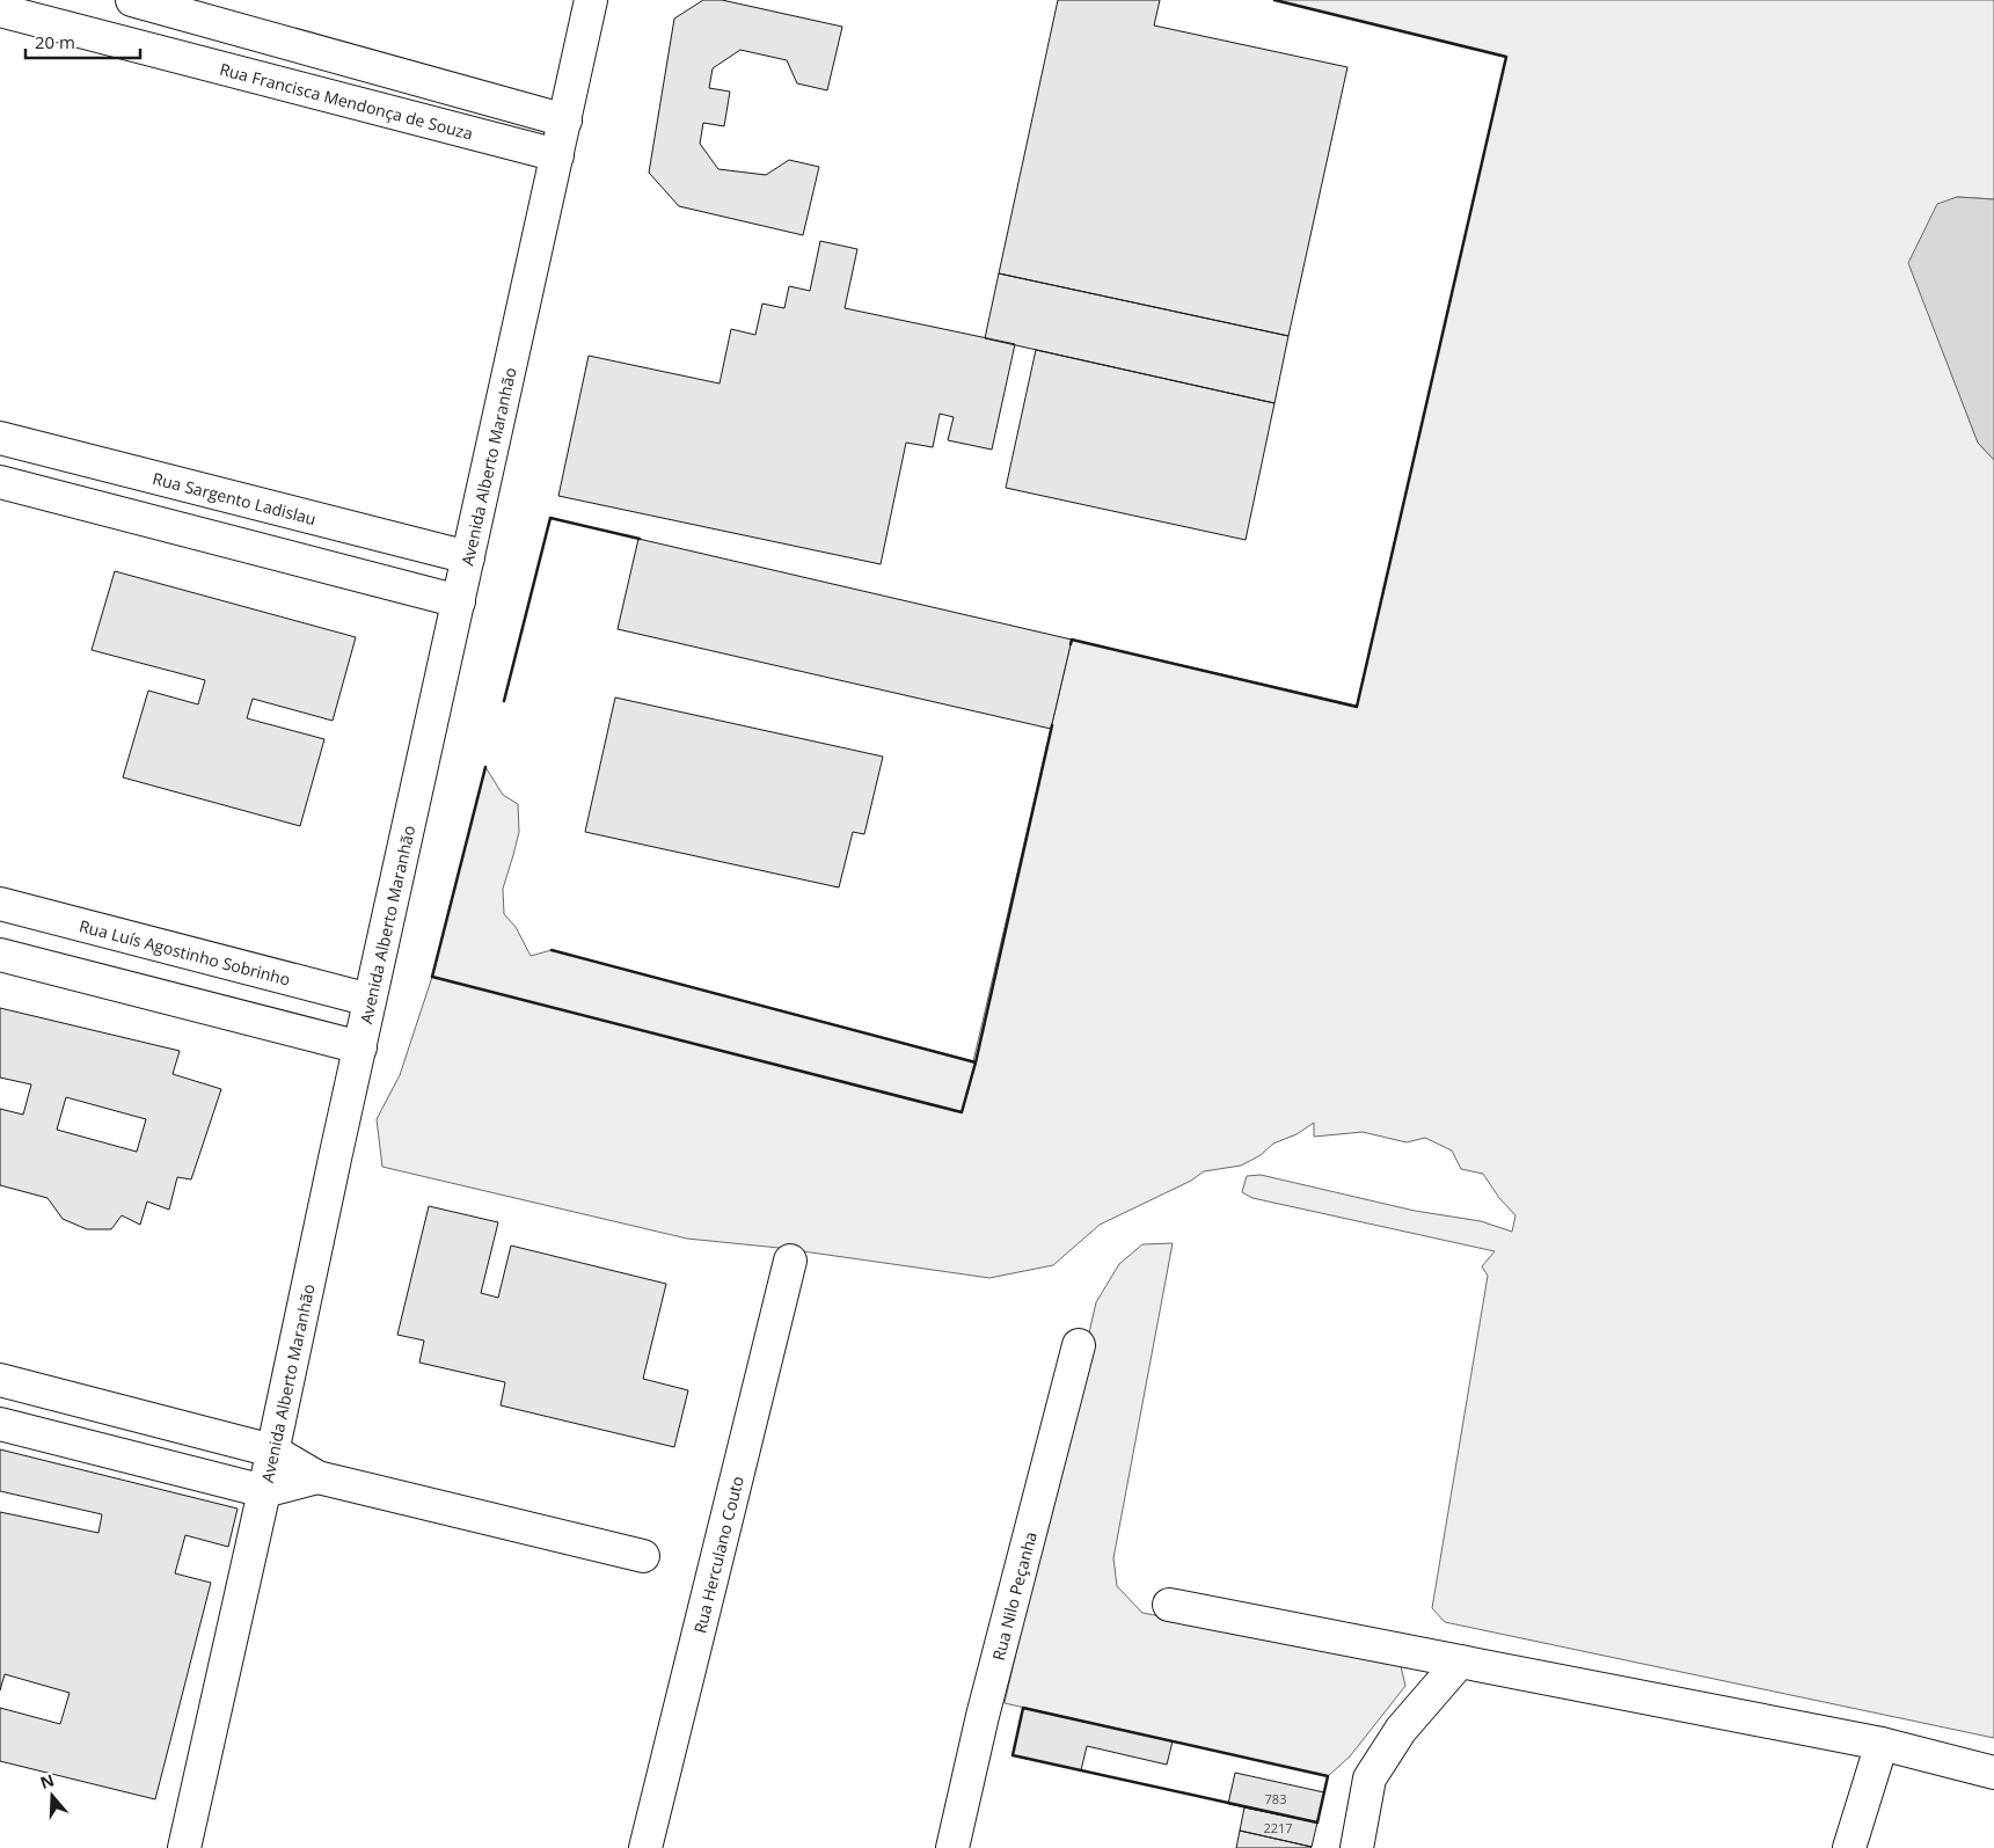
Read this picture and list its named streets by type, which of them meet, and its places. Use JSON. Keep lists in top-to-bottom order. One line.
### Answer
{"streets":{"street":["Rua Francisca Mendonça de Souza","Avenida Alberto Maranhão","Rua Sargento Ladislau","Rua Luís Agostinho Sobrinho","Rua Herculano Couto","Rua Nilo Peçanha"]},"crossings":[["Rua Francisca Mendonça de Souza","Avenida Alberto Maranhão"],["Avenida Alberto Maranhão","Rua Sargento Ladislau"],["Avenida Alberto Maranhão","Rua Luís Agostinho Sobrinho"]],"house_numbers":["783","2217"],"scale_bar":"20 m","north":"top"}
